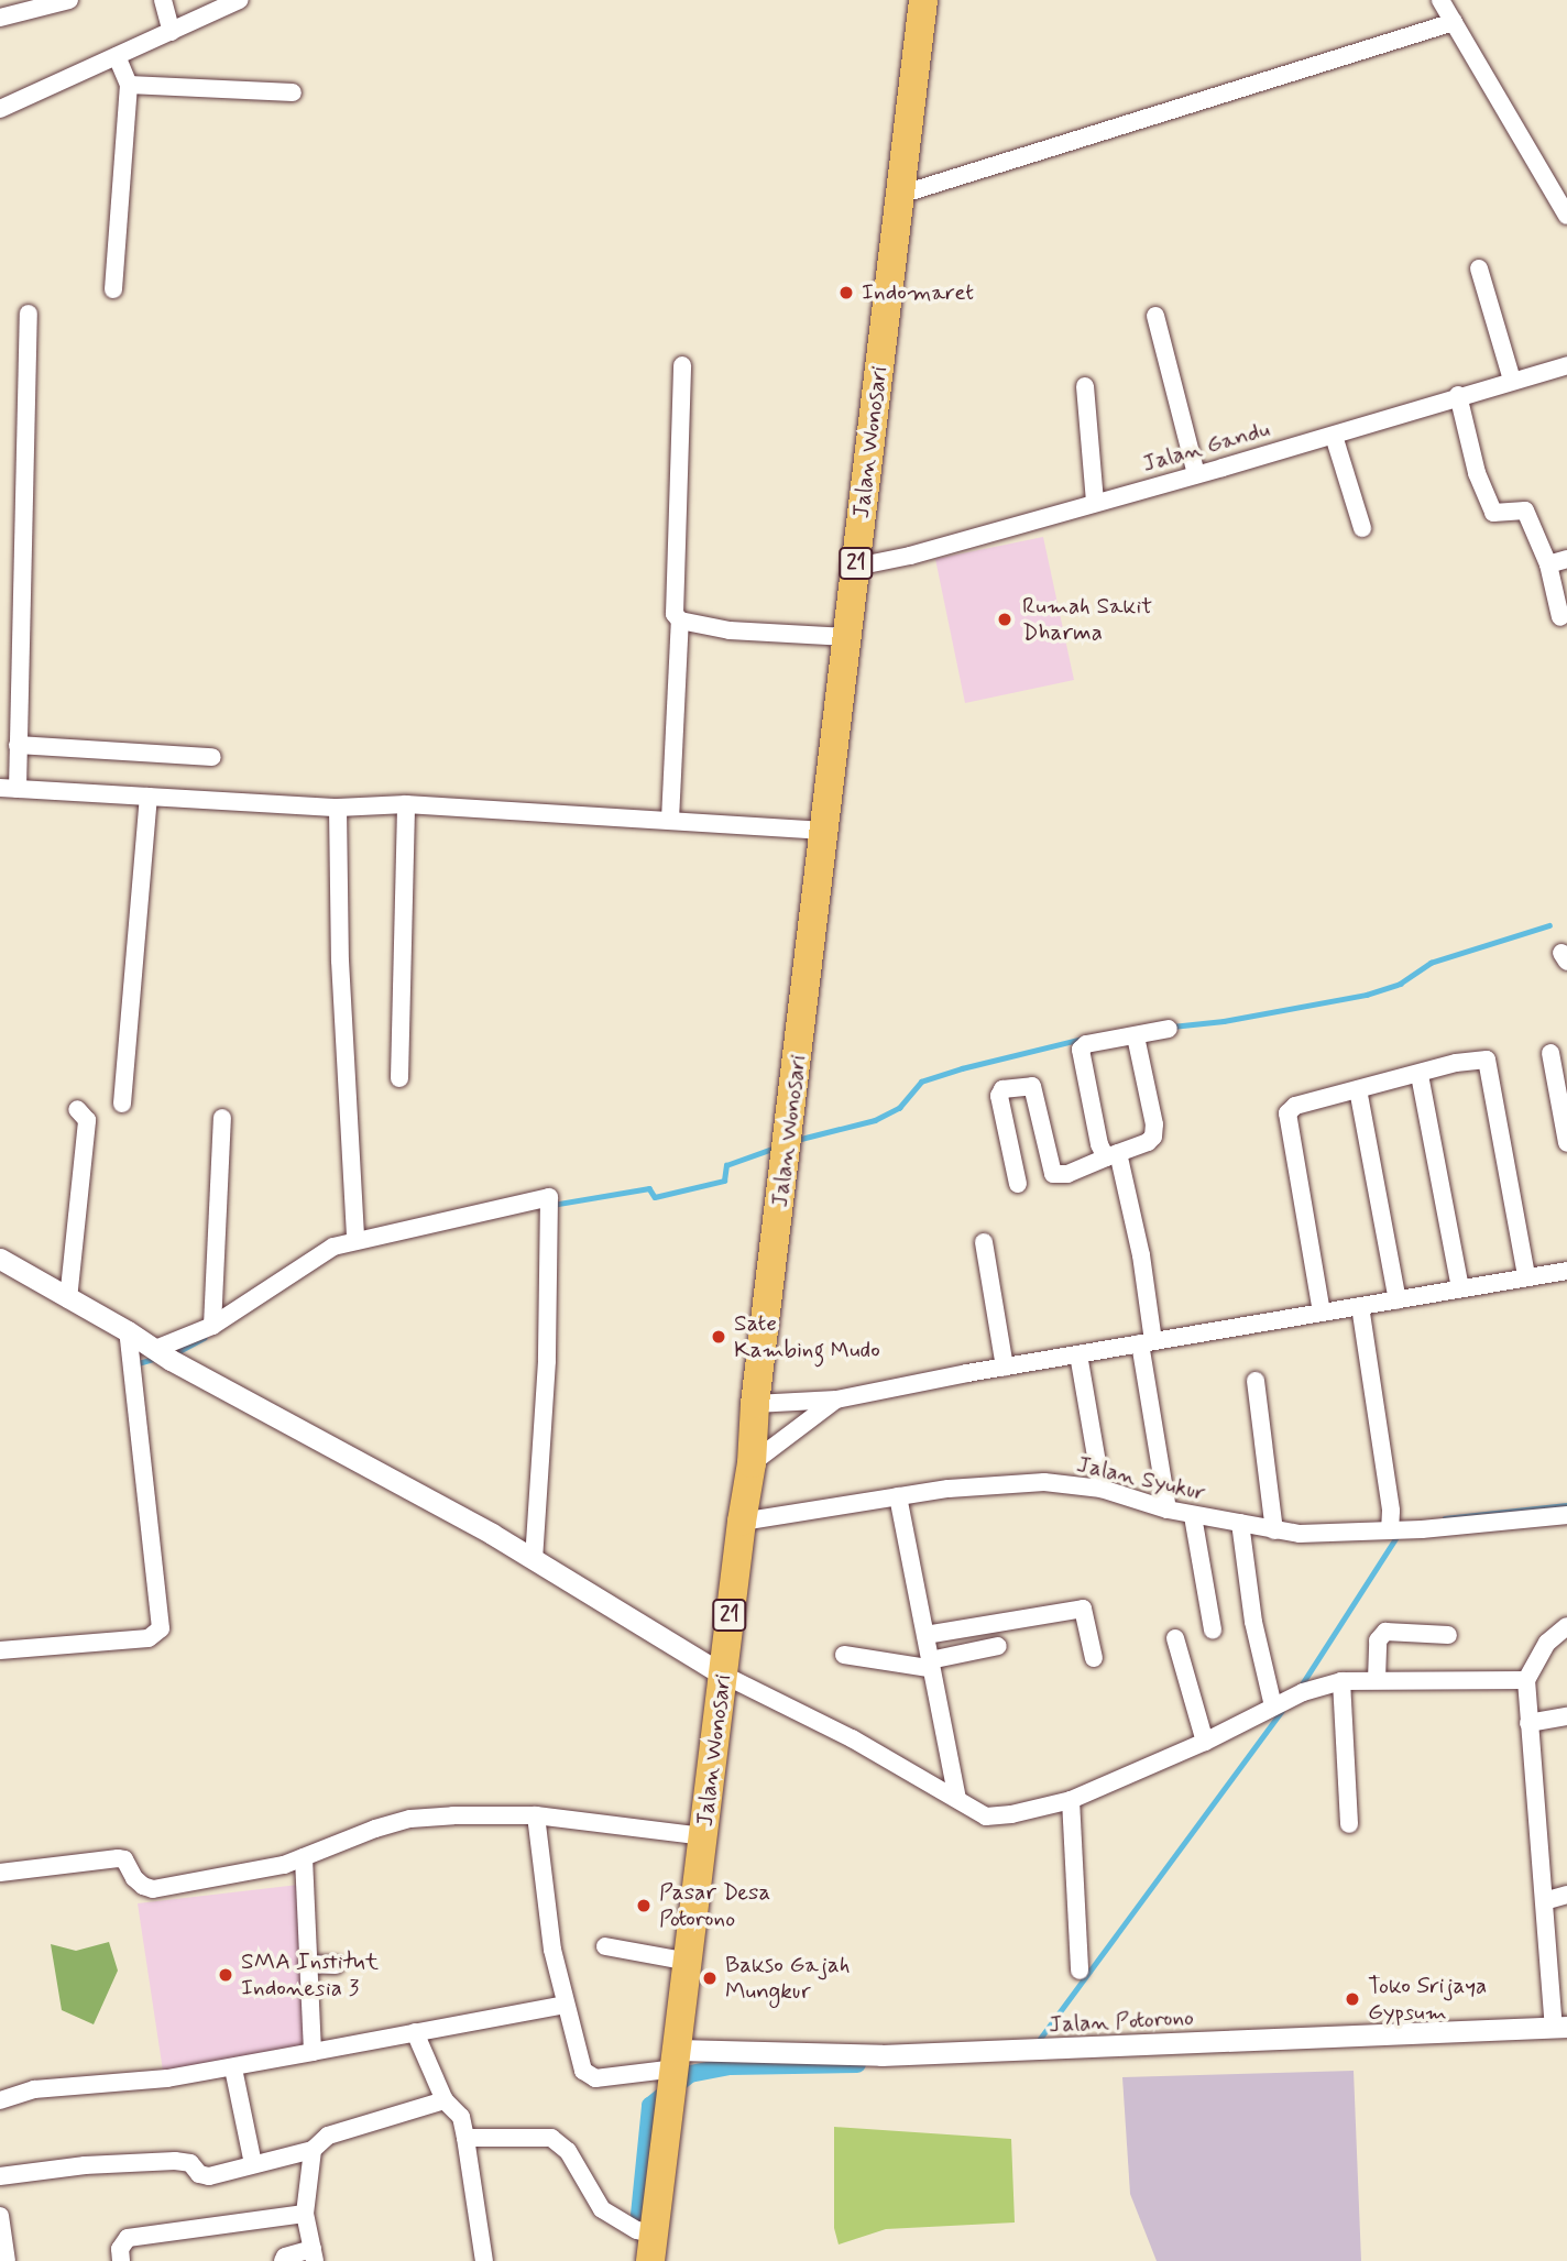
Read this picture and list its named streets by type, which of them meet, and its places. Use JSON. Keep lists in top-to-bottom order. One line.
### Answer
{"streets":{"highway":["Jalan Wonosari","21"],"street":["Jalan Gandu","Jalan Syukur","Jalan Potorono"]},"crossings":[["Jalan Wonosari","Jalan Gandu"],["Jalan Wonosari","Jalan Syukur"],["Jalan Wonosari","Jalan Potorono"]],"places":["Indomaret","Rumah Sakit Dharma","Sate Kambing Mudo","Pasar Desa Potorono","SMA Institut Indonesia 3","Bakso Gajah Mungkur","Toko Srijaya Gypsum"]}
